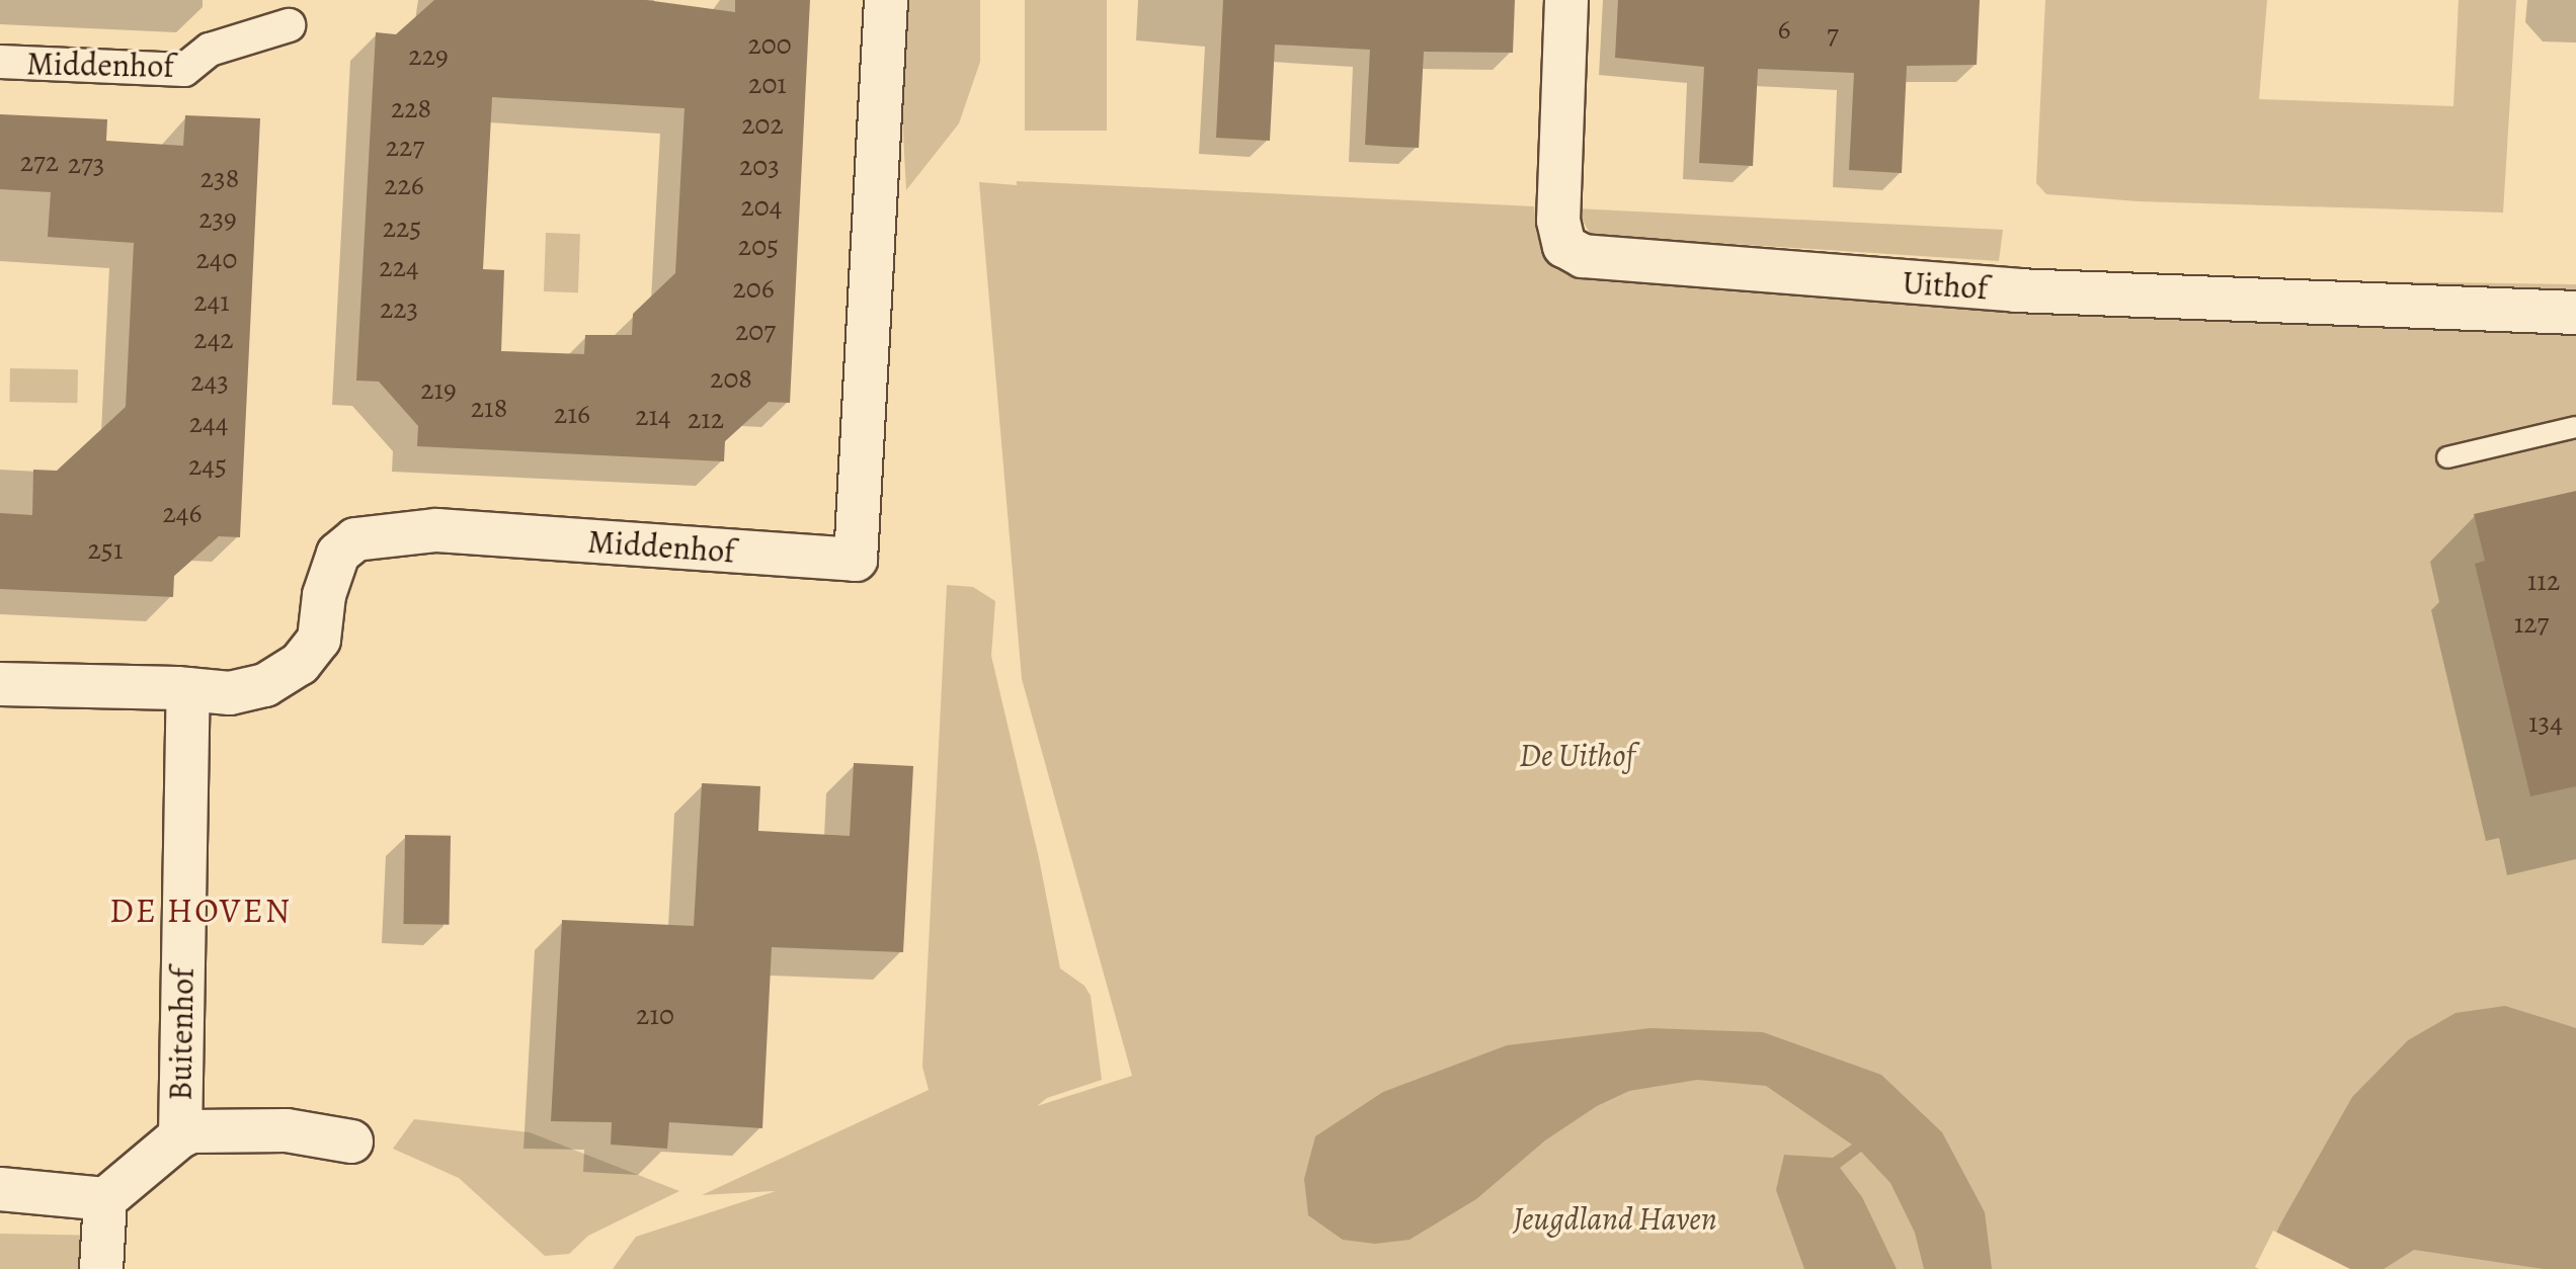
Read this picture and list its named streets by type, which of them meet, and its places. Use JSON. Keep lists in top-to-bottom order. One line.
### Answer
{"streets":{"street":["Middenhof","Uithof","Buitenhof"]},"crossings":[["Middenhof","Buitenhof"]],"districts":["DE HOVEN"],"parks":["De Uithof","Jeugdland Haven"],"house_numbers":["6","7","200","229","201","228","202","227","272","273","203","238","226","204","239","225","205","240","224","206","241","223","207","242","208","243","219","218","216","214","212","244","245","246","251","112","127","134","210"]}
